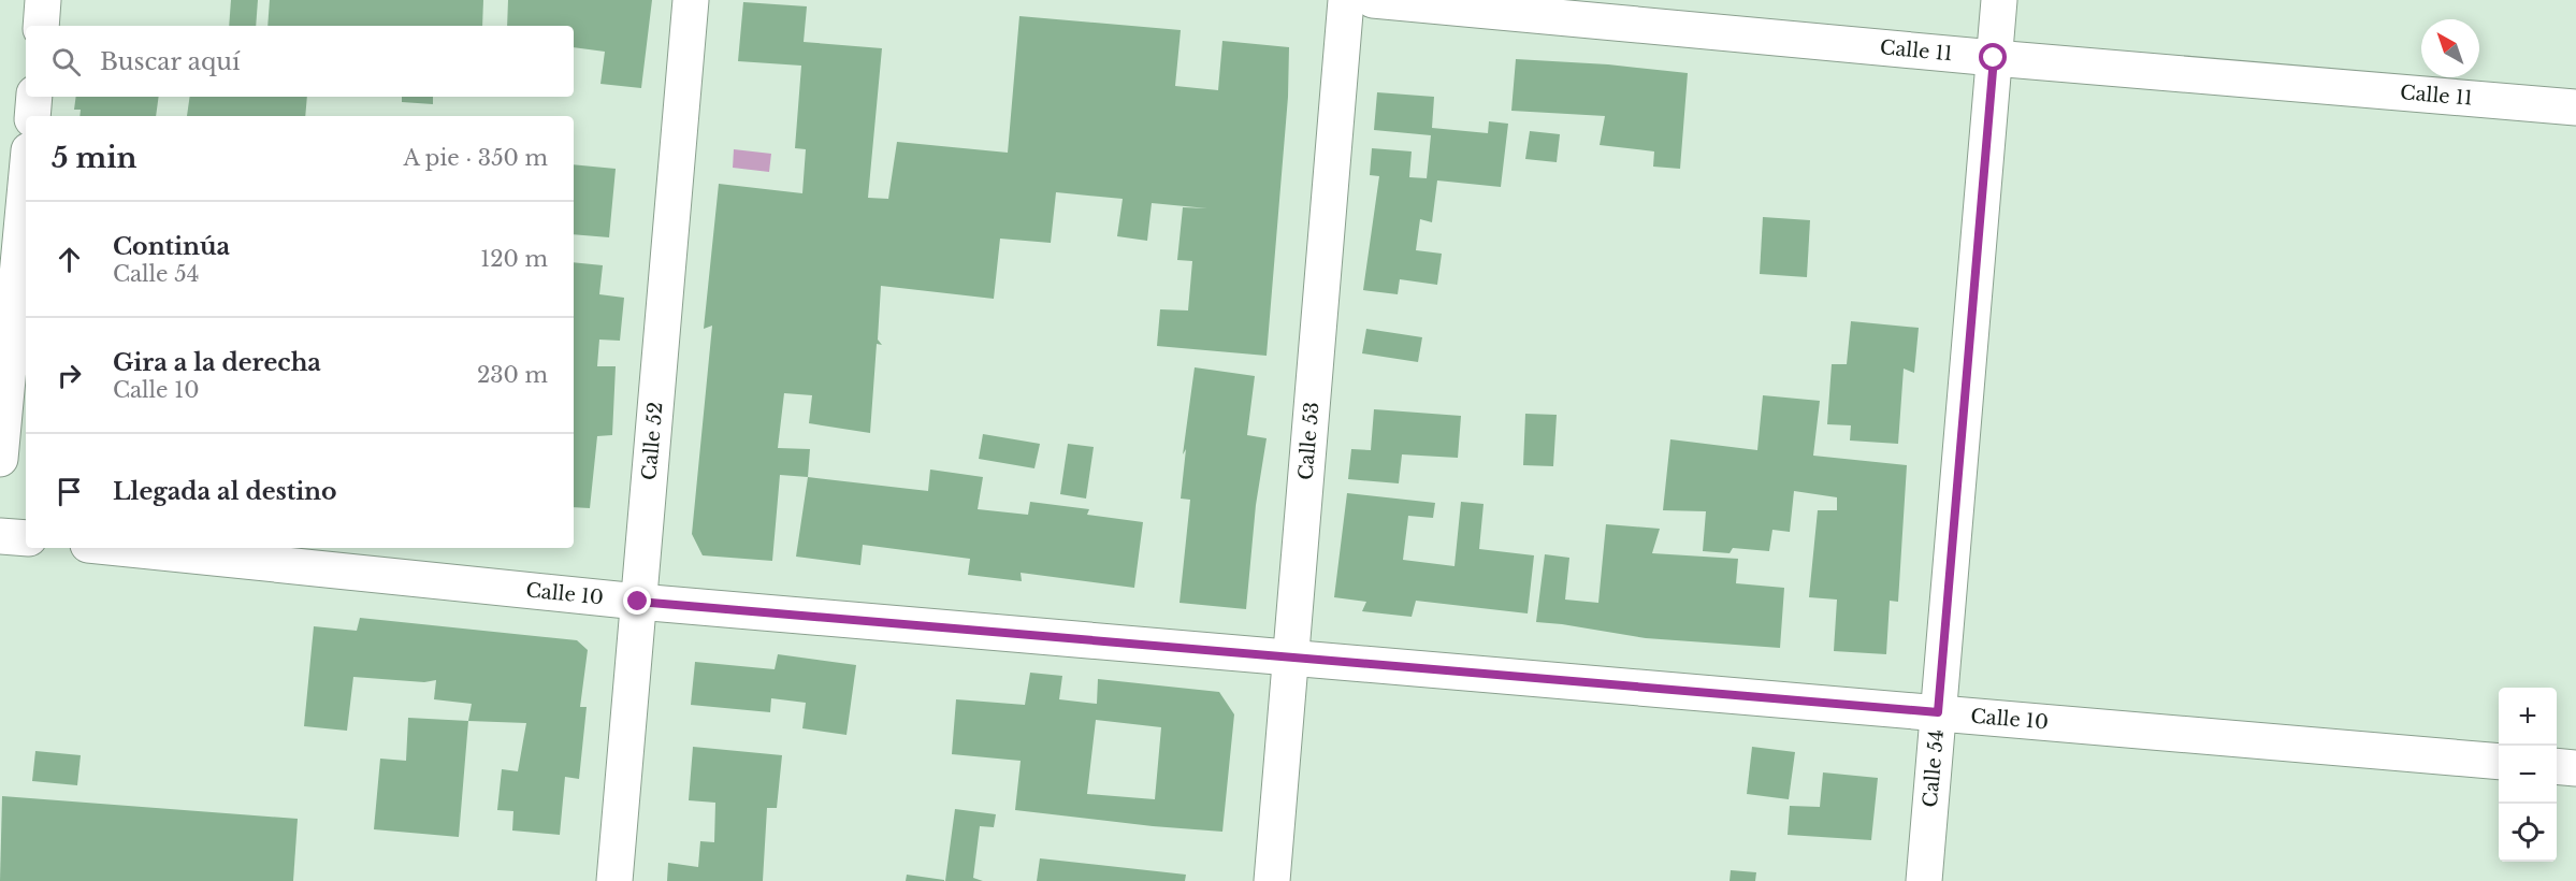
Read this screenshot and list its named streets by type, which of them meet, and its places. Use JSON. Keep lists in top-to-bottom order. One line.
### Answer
{"streets":{"street":["Calle 11","Calle 52","Calle 53","Calle 10","Calle 54"]},"crossings":[["Calle 11","Calle 54"],["Calle 52","Calle 10"],["Calle 53","Calle 10"],["Calle 10","Calle 54"]],"north":"top left","page":{"search":"Buscar aquí","heading":["5 min","A pie · 350 m"],"list":[["Continúa","Calle 54","120 m"],["Gira a la derecha","Calle 10","230 m"],"Llegada al destino"],"map_buttons":["+","−"]}}
